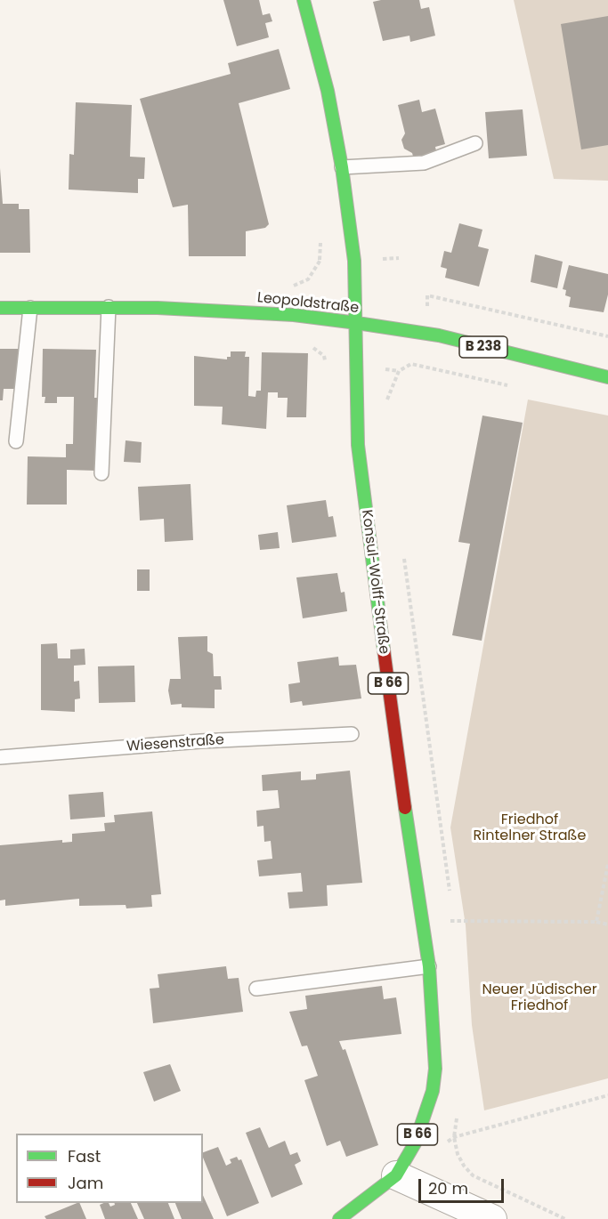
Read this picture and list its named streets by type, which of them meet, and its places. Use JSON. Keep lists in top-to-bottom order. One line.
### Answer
{"streets":{"main road":["Leopoldstraße","B 238","Konsul-Wolff-Straße","B 66"],"lane":["Wiesenstraße"]},"crossings":[["Leopoldstraße","Konsul-Wolff-Straße"],["Konsul-Wolff-Straße","B 66"]],"parks":["Friedhof Rintelner Straße","Neuer Jüdischer Friedhof"],"legend":["Fast","Jam"],"scale_bar":"20 m"}
